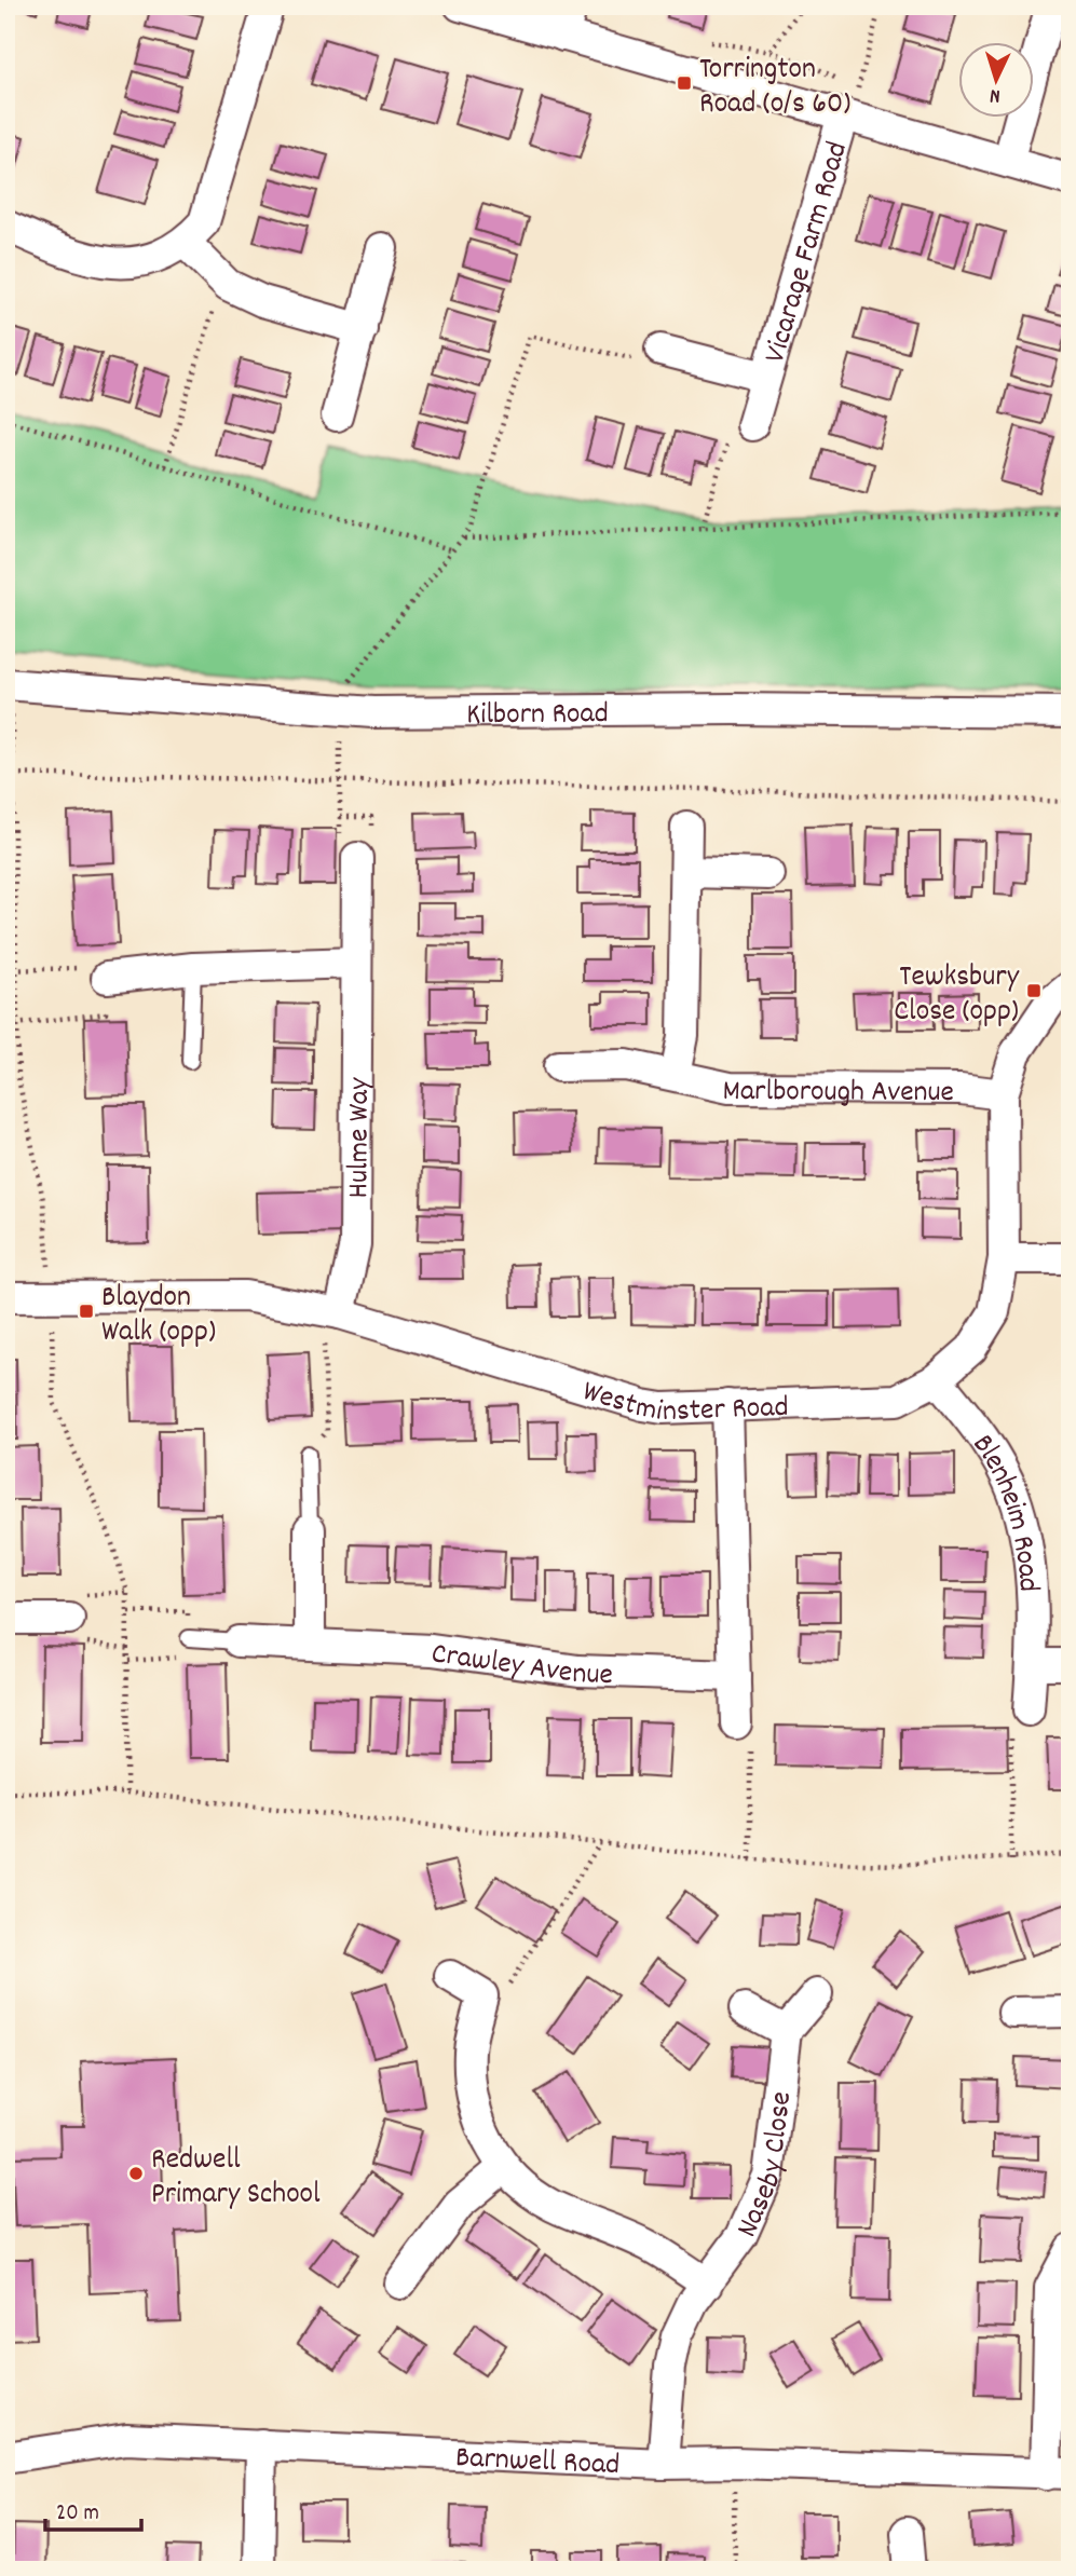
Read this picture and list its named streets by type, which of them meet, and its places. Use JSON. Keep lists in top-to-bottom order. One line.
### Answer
{"streets":{"street":["Vicarage Farm Road","Kilborn Road","Marlborough Avenue","Hulme Way","Westminster Road","Blenheim Road","Crawley Avenue","Naseby Close","Barnwell Road"]},"crossings":[["Marlborough Avenue","Westminster Road"],["Hulme Way","Westminster Road"],["Westminster Road","Blenheim Road"],["Naseby Close","Barnwell Road"]],"places":{"transit":["Torrington Road (o/s 60)","Tewksbury Close (opp)","Blaydon Walk (opp)"],"other":["Redwell Primary School"]},"scale_bar":"20 m","north":"bottom"}
